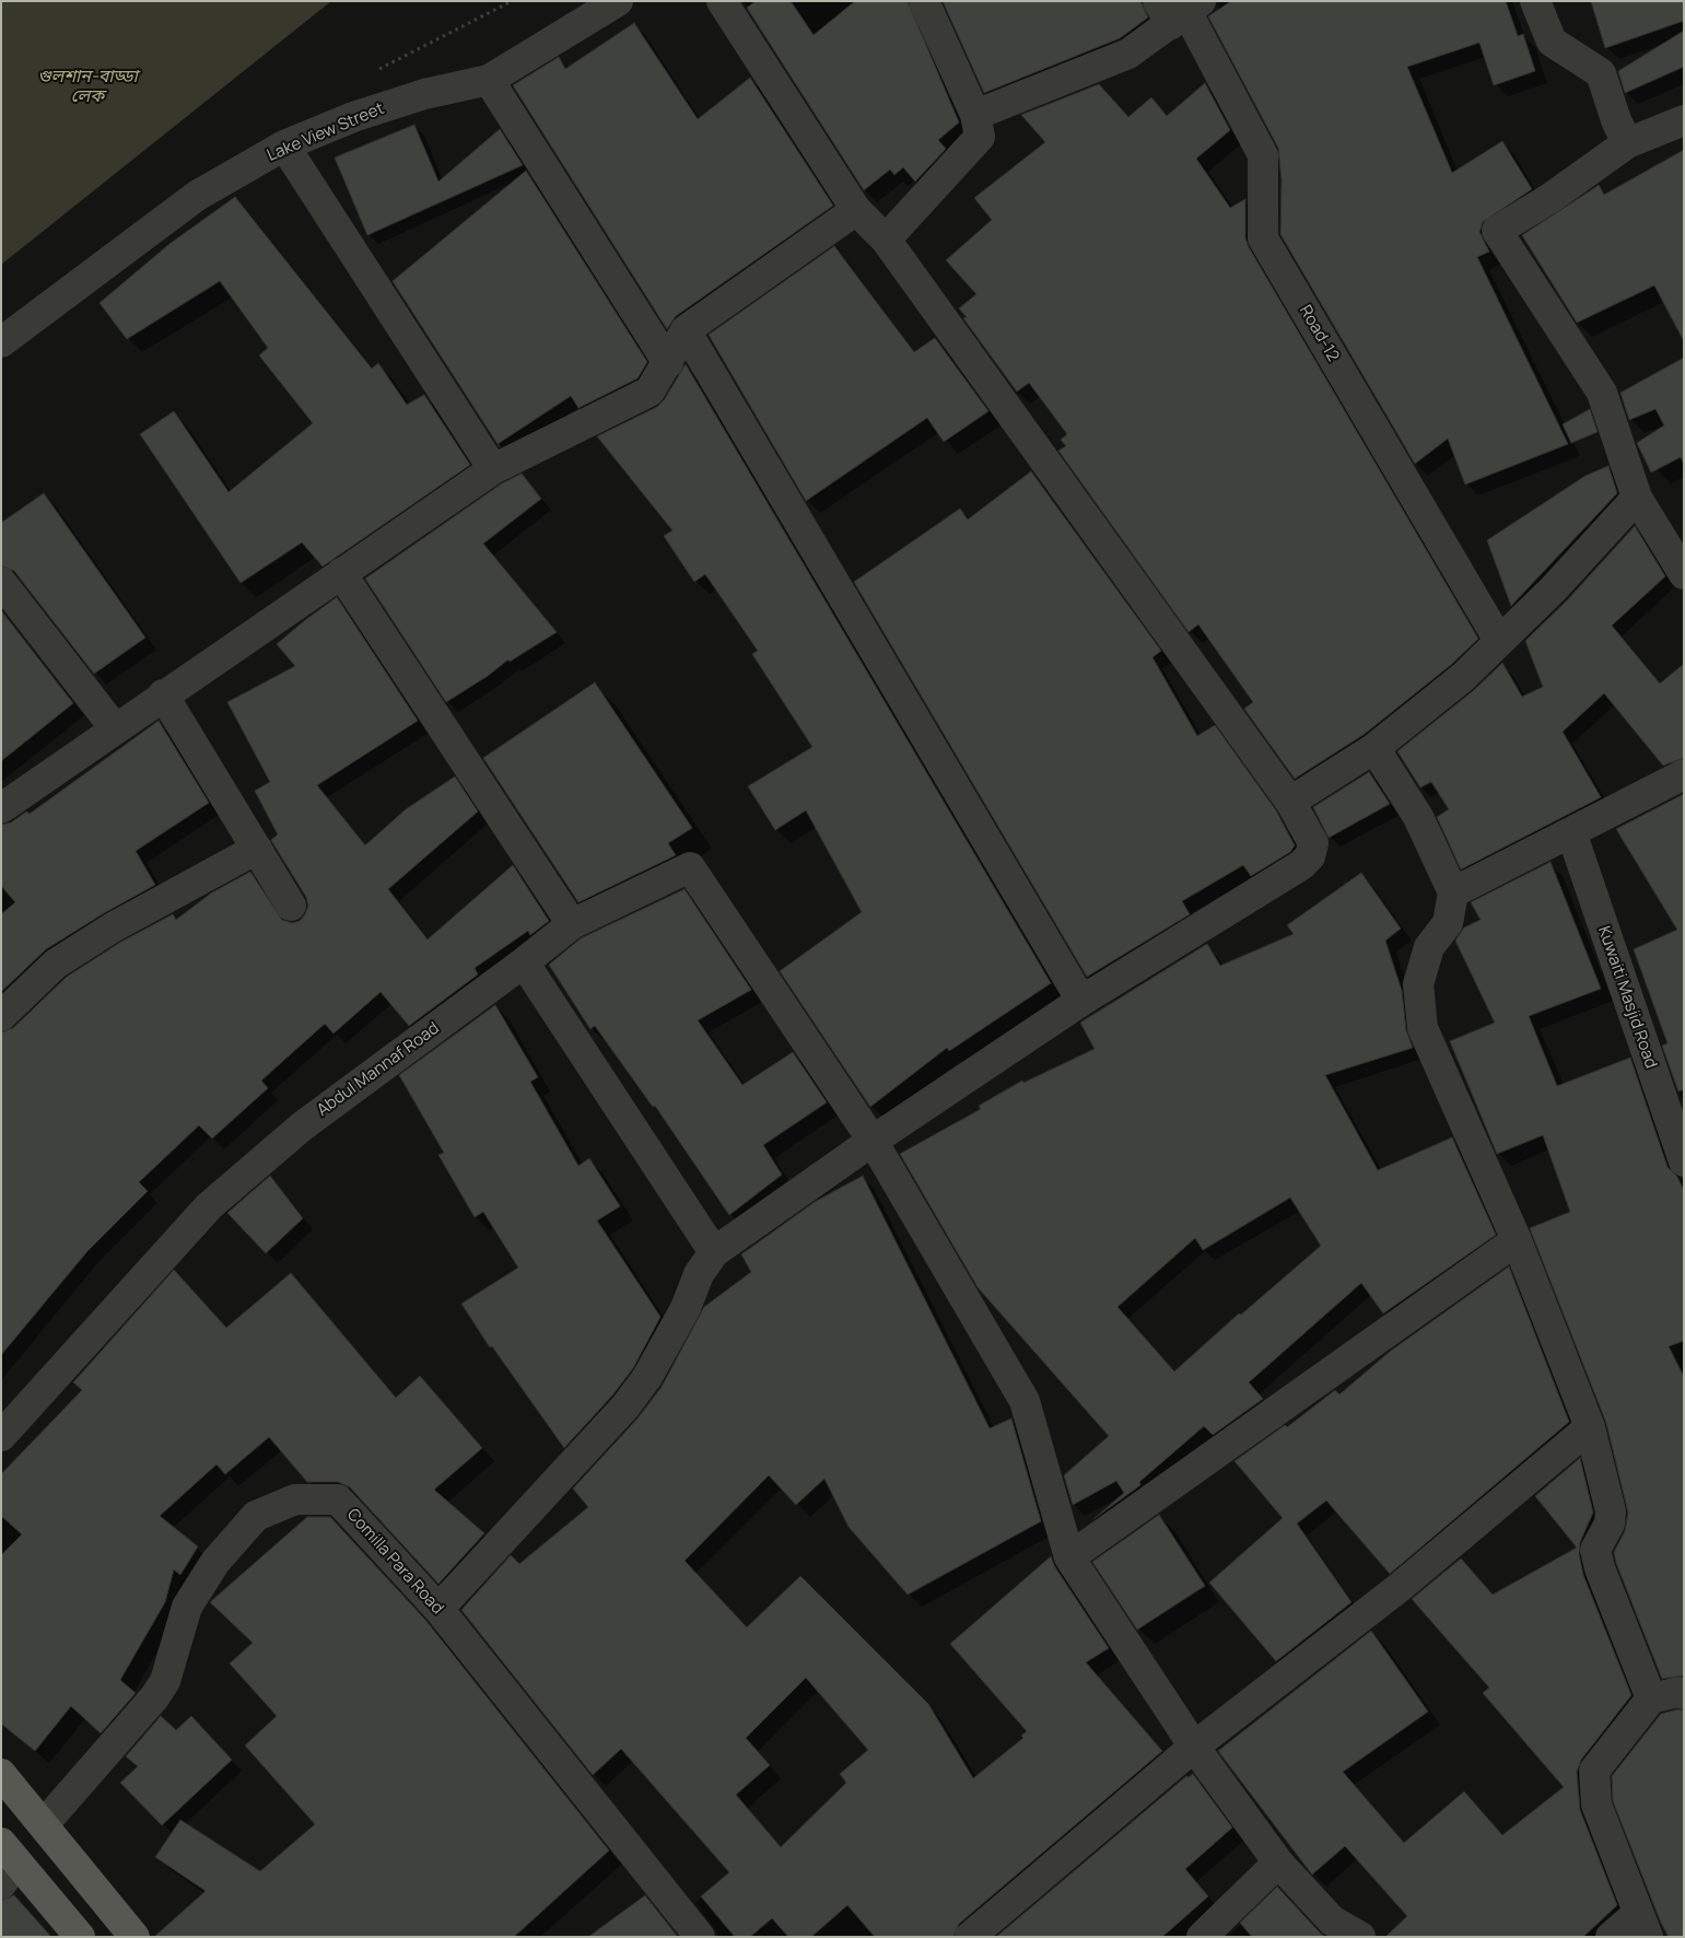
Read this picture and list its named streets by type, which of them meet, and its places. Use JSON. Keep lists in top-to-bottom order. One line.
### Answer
{"streets":{"street":["Lake View Street","Road-12","Kuwaiti Masjid Road","Abdul Mannaf Road","Comilla Para Road"]},"water":["গুলশান-বাড্ডা লেক"]}
